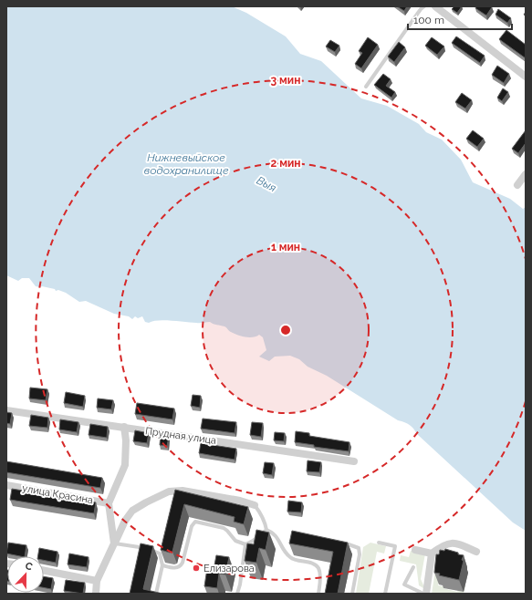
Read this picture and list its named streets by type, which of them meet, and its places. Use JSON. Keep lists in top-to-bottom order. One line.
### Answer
{"streets":{"street":["Прудная улица","улица Красина"]},"water":["Нижневыйское водохранилище","Выя"],"places":["Елизарова"],"scale_bar":"100 m","north":"top","rings":["3 мин","2 мин","1 мин"]}
